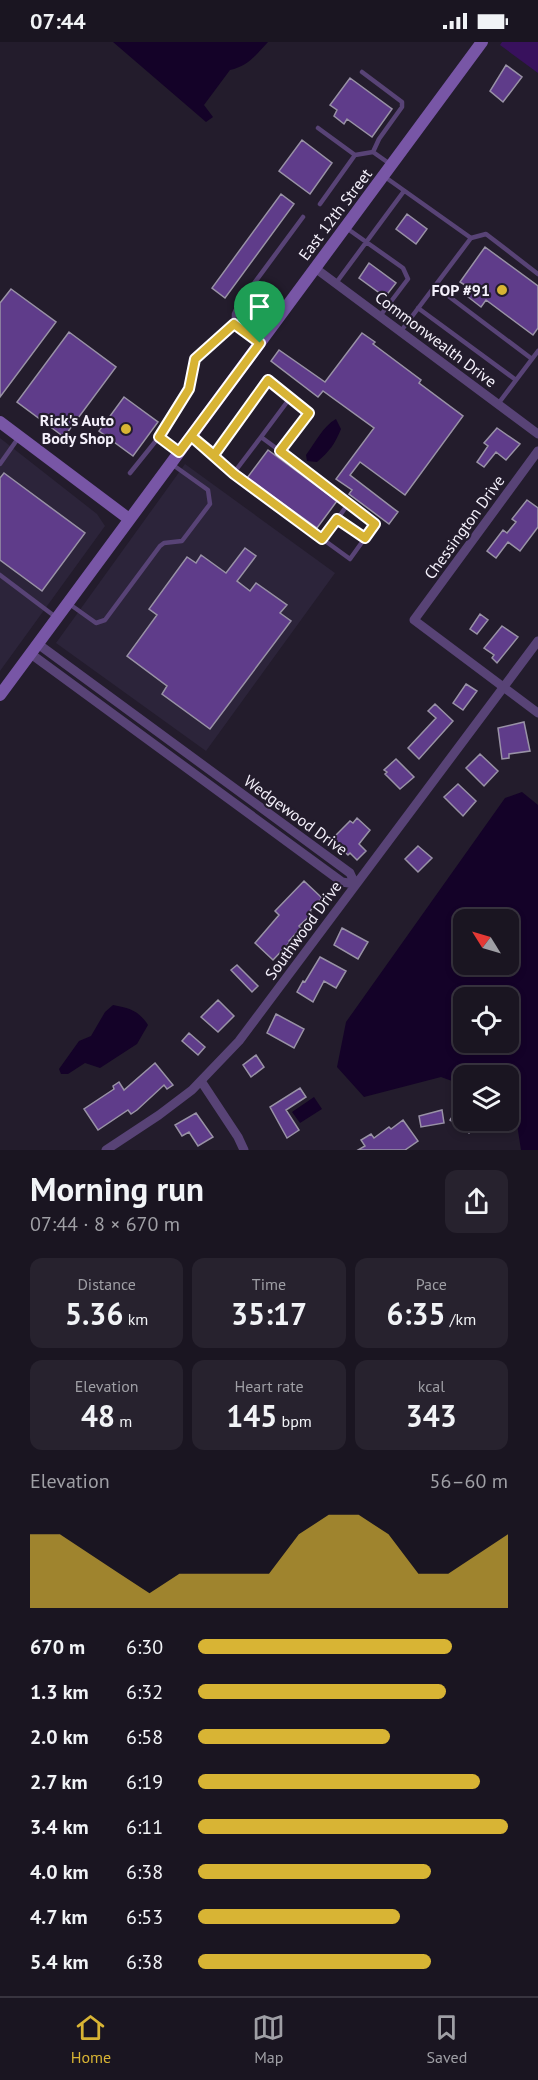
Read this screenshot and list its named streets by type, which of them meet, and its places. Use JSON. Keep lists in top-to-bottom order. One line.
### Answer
{"streets":{"street":["East 12th Street","Commonwealth Drive","Chessington Drive","Wedgewood Drive","Southwood Drive"]},"crossings":[["East 12th Street","Commonwealth Drive"],["East 12th Street","Wedgewood Drive"],["Chessington Drive","Southwood Drive"],["Wedgewood Drive","Southwood Drive"]],"places":["FOP #91","Rick's Auto Body Shop"],"north":"top left","page":{"status":"07:44","heading":["Morning run","07:44 · 8 × 670 m"],"stats":[["Distance","5.36 km"],["Time","35:17"],["Pace","6:35 /km"],["Elevation","48 m"],["Heart rate","145 bpm"],["kcal","343"]],"chart":["Elevation","56–60 m"],"list":[{"name":"670 m","note":"6:30"},{"name":"1.3 km","note":"6:32"},{"name":"2.0 km","note":"6:58"},{"name":"2.7 km","note":"6:19"},{"name":"3.4 km","note":"6:11"},{"name":"4.0 km","note":"6:38"},{"name":"4.7 km","note":"6:53"},{"name":"5.4 km","note":"6:38"}],"tabs":["Home","Map","Saved"]}}
